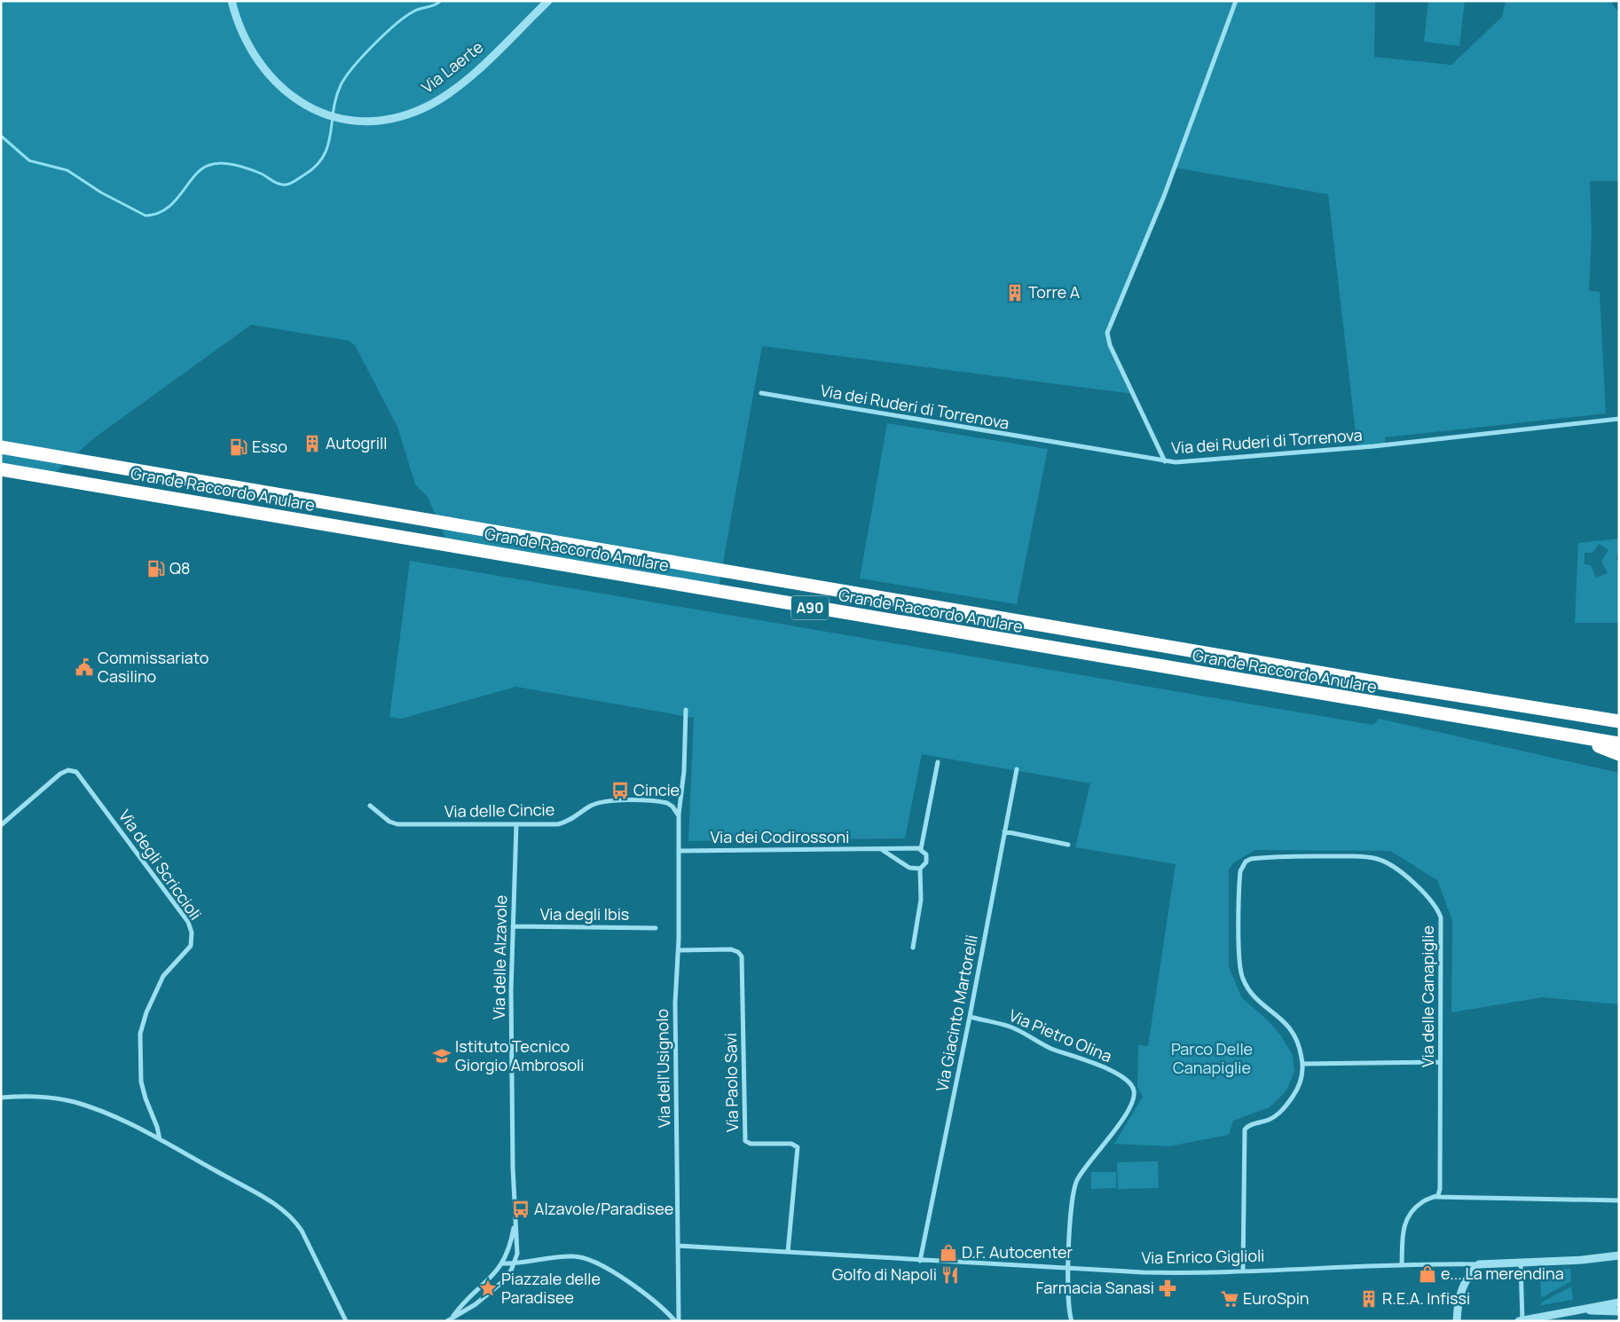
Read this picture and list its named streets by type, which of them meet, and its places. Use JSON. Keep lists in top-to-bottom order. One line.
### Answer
{"streets":{"highway":["Grande Raccordo Anulare","A90"],"street":["Via Laerte","Via dei Ruderi di Torrenova","Via delle Cincie","Via dei Codirossoni","Via degli Scriccioli","Via degli Ibis","Via delle Alzavole","Via delle Canapiglie","Via Giacinto Martorelli","Via Pietro Olina","Via dell'Usignolo","Via Paolo Savi","Via Enrico Giglioli"]},"crossings":[["Via delle Cincie","Via delle Alzavole"],["Via delle Cincie","Via dell'Usignolo"],["Via dei Codirossoni","Via dell'Usignolo"],["Via degli Ibis","Via delle Alzavole"],["Via Giacinto Martorelli","Via Pietro Olina"],["Via Giacinto Martorelli","Via Enrico Giglioli"],["Via Pietro Olina","Via Enrico Giglioli"],["Via dell'Usignolo","Via Paolo Savi"],["Via dell'Usignolo","Via Enrico Giglioli"],["Via Paolo Savi","Via Enrico Giglioli"]],"parks":["Parco Delle Canapiglie"],"places":{"building":["Torre A","Autogrill","R.E.A. Infissi"],"fuel station":["Esso","Q8"],"public building":["Commissariato Casilino"],"bus stop":["Cincie","Alzavole/Paradisee"],"school or university":["Istituto Tecnico Giorgio Ambrosoli"],"shop":["D.F. Autocenter","e... La merendina"],"restaurant":["Golfo di Napoli"],"place":["Piazzale delle Paradisee"],"pharmacy":["Farmacia Sanasi"],"supermarket":["EuroSpin"]}}
